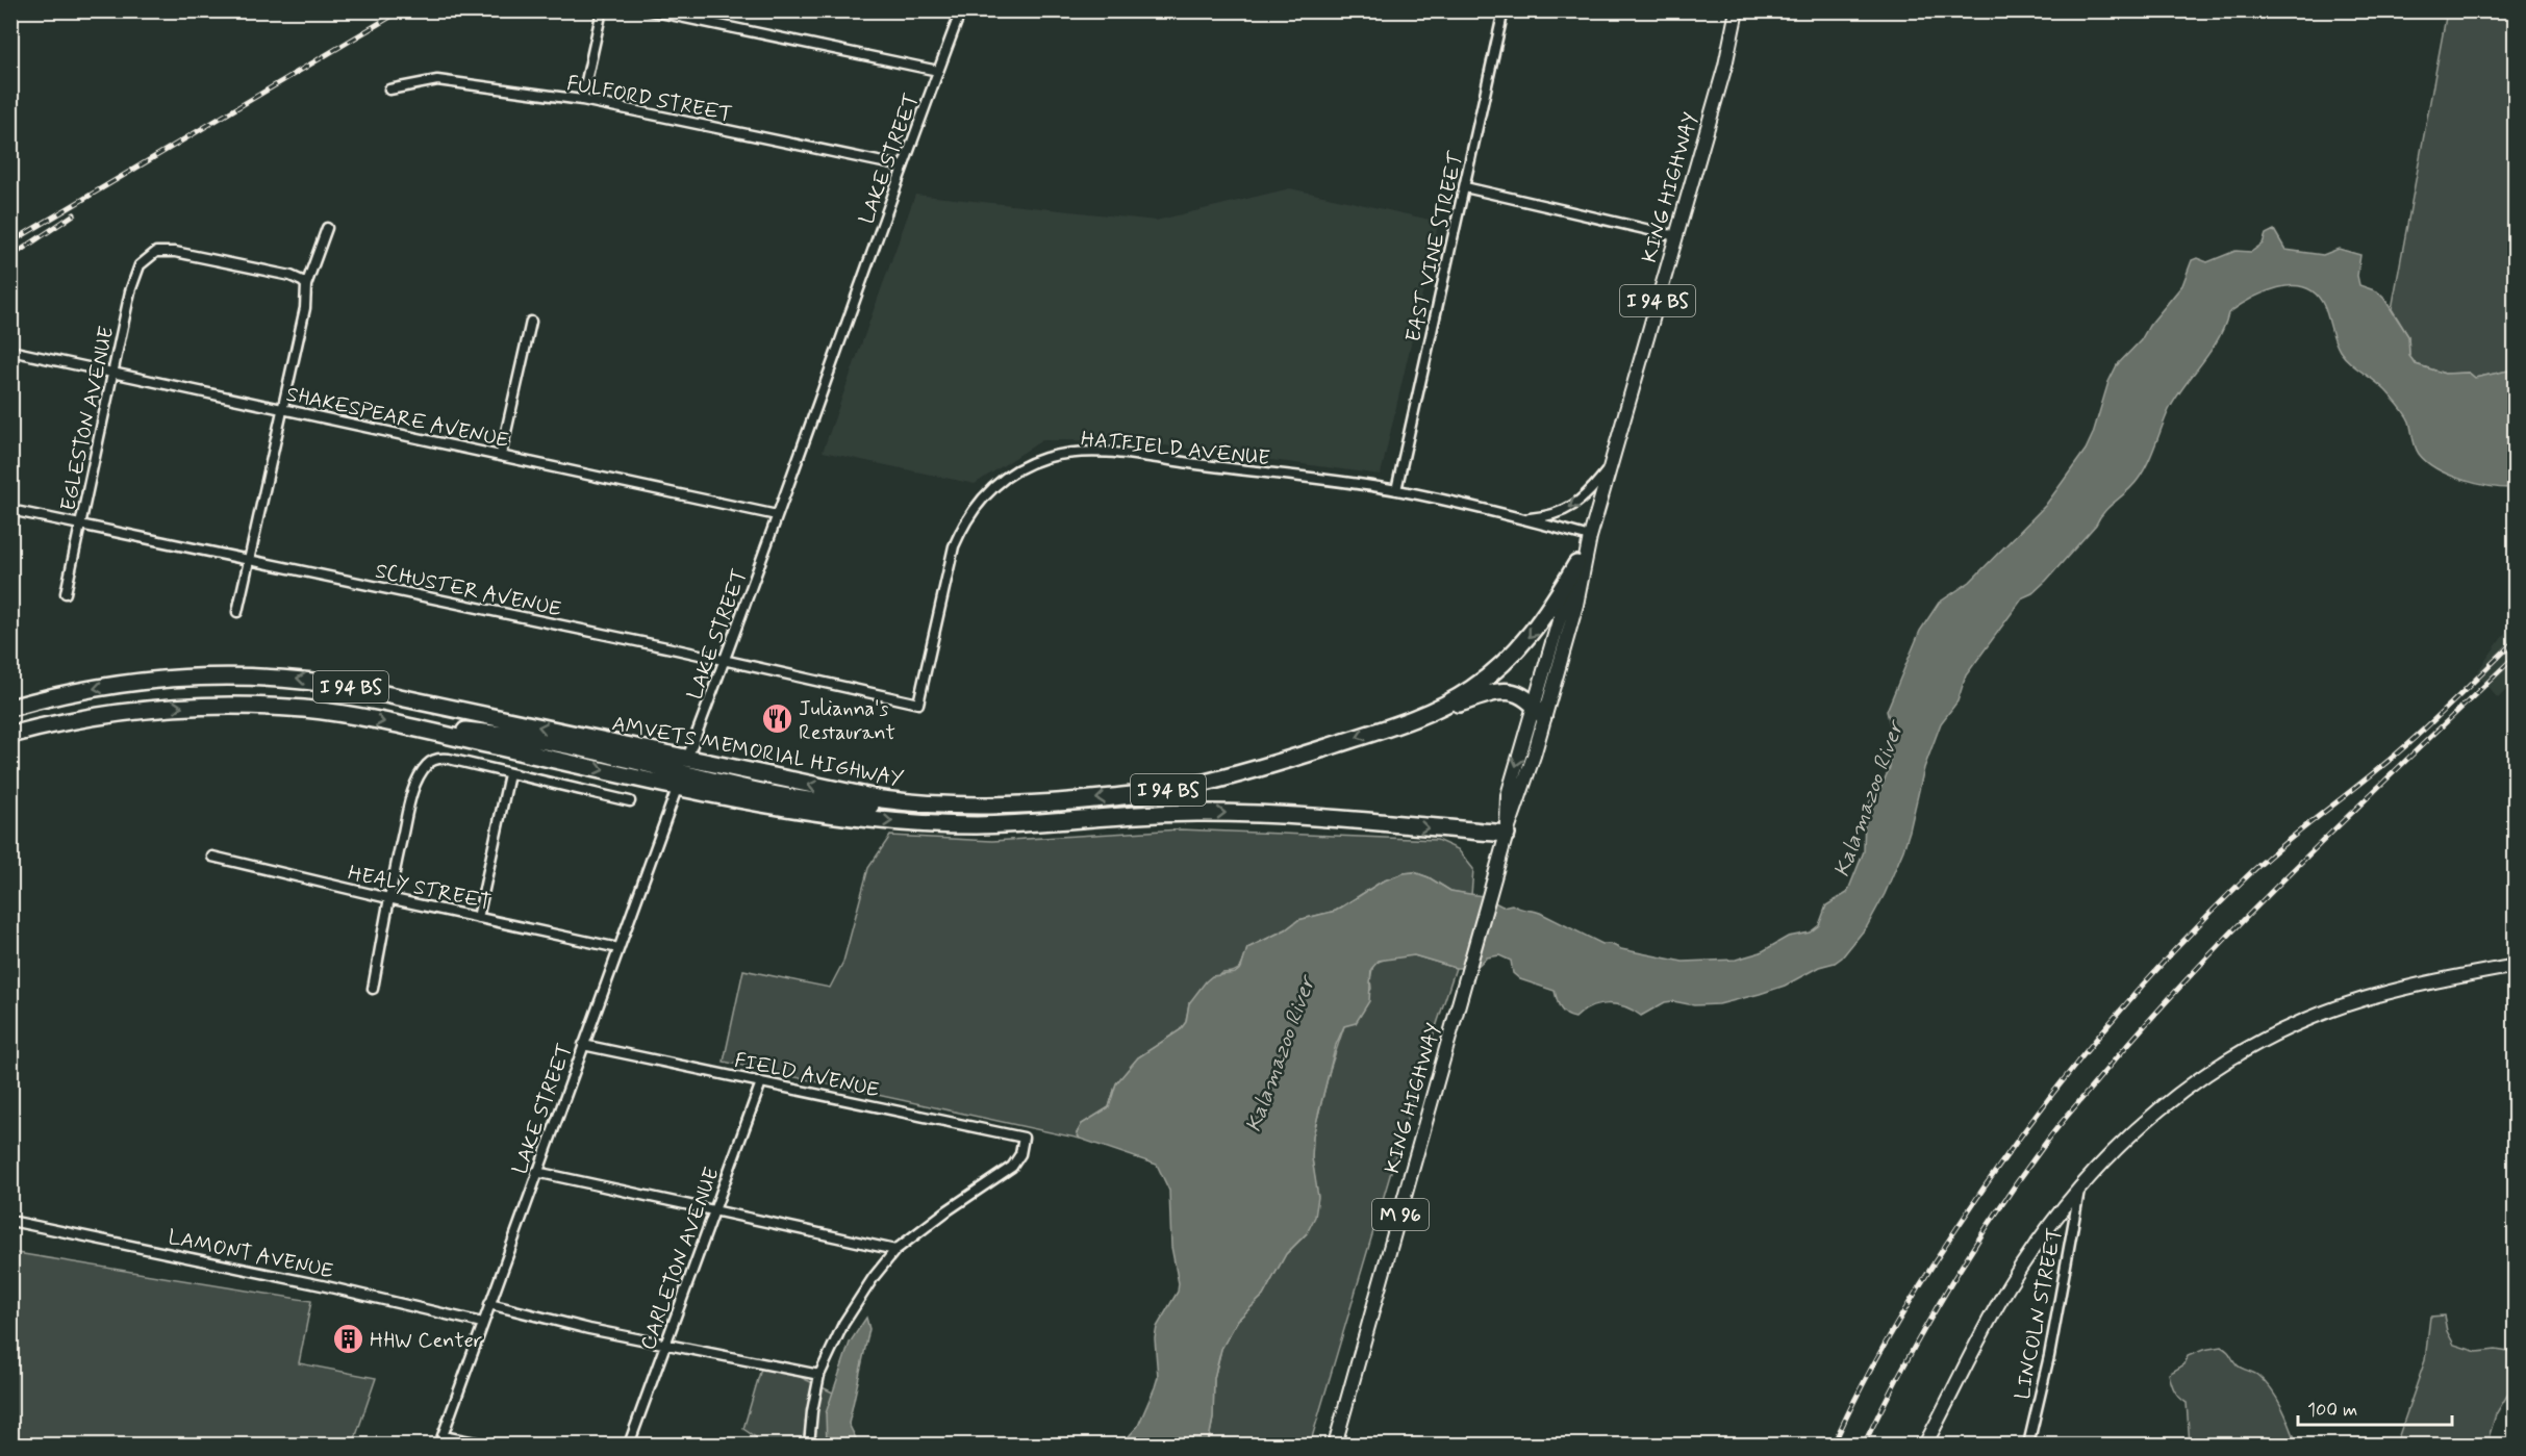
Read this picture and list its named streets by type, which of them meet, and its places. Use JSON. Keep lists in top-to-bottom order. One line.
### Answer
{"streets":{"highway":["I 94 BS","AMVETS MEMORIAL HIGHWAY"],"main road":["KING HIGHWAY","M 96"],"street":["FULFORD STREET","LAKE STREET","EAST VINE STREET","SHAKESPEARE AVENUE","EGLESTON AVENUE","HATFIELD AVENUE","SCHUSTER AVENUE","HEALY STREET","FIELD AVENUE","LAMONT AVENUE","CARLETON AVENUE","LINCOLN STREET"]},"crossings":[["FULFORD STREET","LAKE STREET"],["LAKE STREET","I 94 BS"],["LAKE STREET","SHAKESPEARE AVENUE"],["LAKE STREET","SCHUSTER AVENUE"],["LAKE STREET","AMVETS MEMORIAL HIGHWAY"],["LAKE STREET","HEALY STREET"],["LAKE STREET","FIELD AVENUE"],["LAKE STREET","LAMONT AVENUE"],["KING HIGHWAY","I 94 BS"],["KING HIGHWAY","HATFIELD AVENUE"],["KING HIGHWAY","AMVETS MEMORIAL HIGHWAY"],["EAST VINE STREET","HATFIELD AVENUE"],["I 94 BS","AMVETS MEMORIAL HIGHWAY"],["SHAKESPEARE AVENUE","EGLESTON AVENUE"],["EGLESTON AVENUE","SCHUSTER AVENUE"],["HATFIELD AVENUE","SCHUSTER AVENUE"],["FIELD AVENUE","CARLETON AVENUE"]],"water":["Kalamazoo River"],"places":{"restaurant":["Julianna's Restaurant"],"building":["HHW Center"]},"scale_bar":"100 m"}
